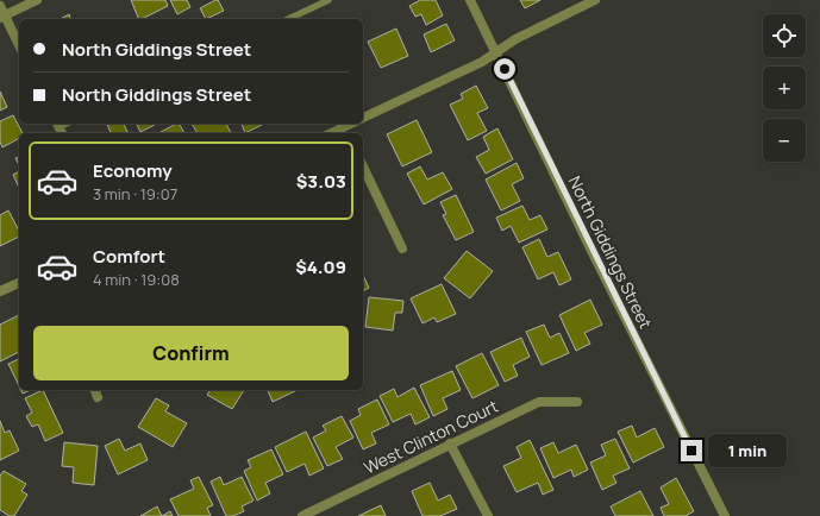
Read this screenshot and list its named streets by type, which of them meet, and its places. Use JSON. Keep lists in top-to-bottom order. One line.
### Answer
{"streets":{"street":["North Giddings Street","West Clinton Court"]},"page":{"map_buttons":["+","−"],"banner":["North Giddings Street","North Giddings Street"],"list":[{"name":"Economy","note":"3 min · 19:07","value":"$3.03"},{"name":"Comfort","note":"4 min · 19:08","value":"$4.09"}],"buttons":"Confirm","bubble":"1 min"}}
